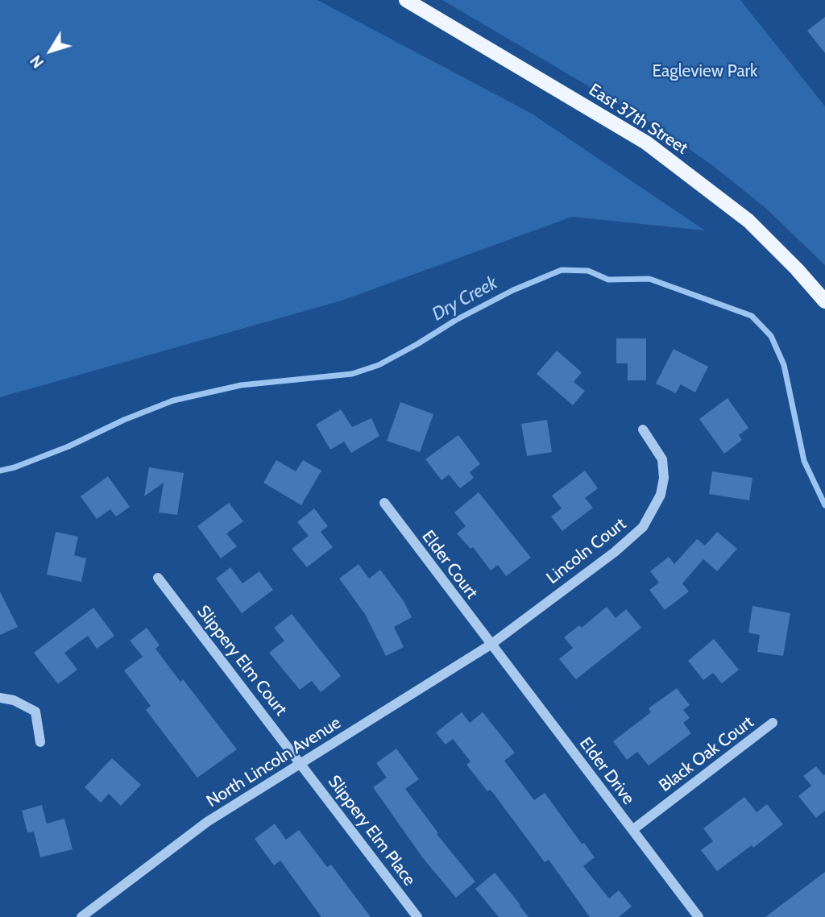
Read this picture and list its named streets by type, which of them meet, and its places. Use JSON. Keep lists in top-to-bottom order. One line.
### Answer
{"streets":{"main road":["East 37th Street"],"street":["Lincoln Court","Elder Court","Slippery Elm Court","Black Oak Court","North Lincoln Avenue","Elder Drive","Slippery Elm Place"]},"crossings":[["Lincoln Court","Elder Court"],["Lincoln Court","North Lincoln Avenue"],["Lincoln Court","Elder Drive"],["Elder Court","North Lincoln Avenue"],["Elder Court","Elder Drive"],["Slippery Elm Court","North Lincoln Avenue"],["Slippery Elm Court","Slippery Elm Place"],["Black Oak Court","Elder Drive"],["North Lincoln Avenue","Elder Drive"],["North Lincoln Avenue","Slippery Elm Place"]],"water":["Dry Creek"],"parks":["Eagleview Park"],"north":"bottom left"}
